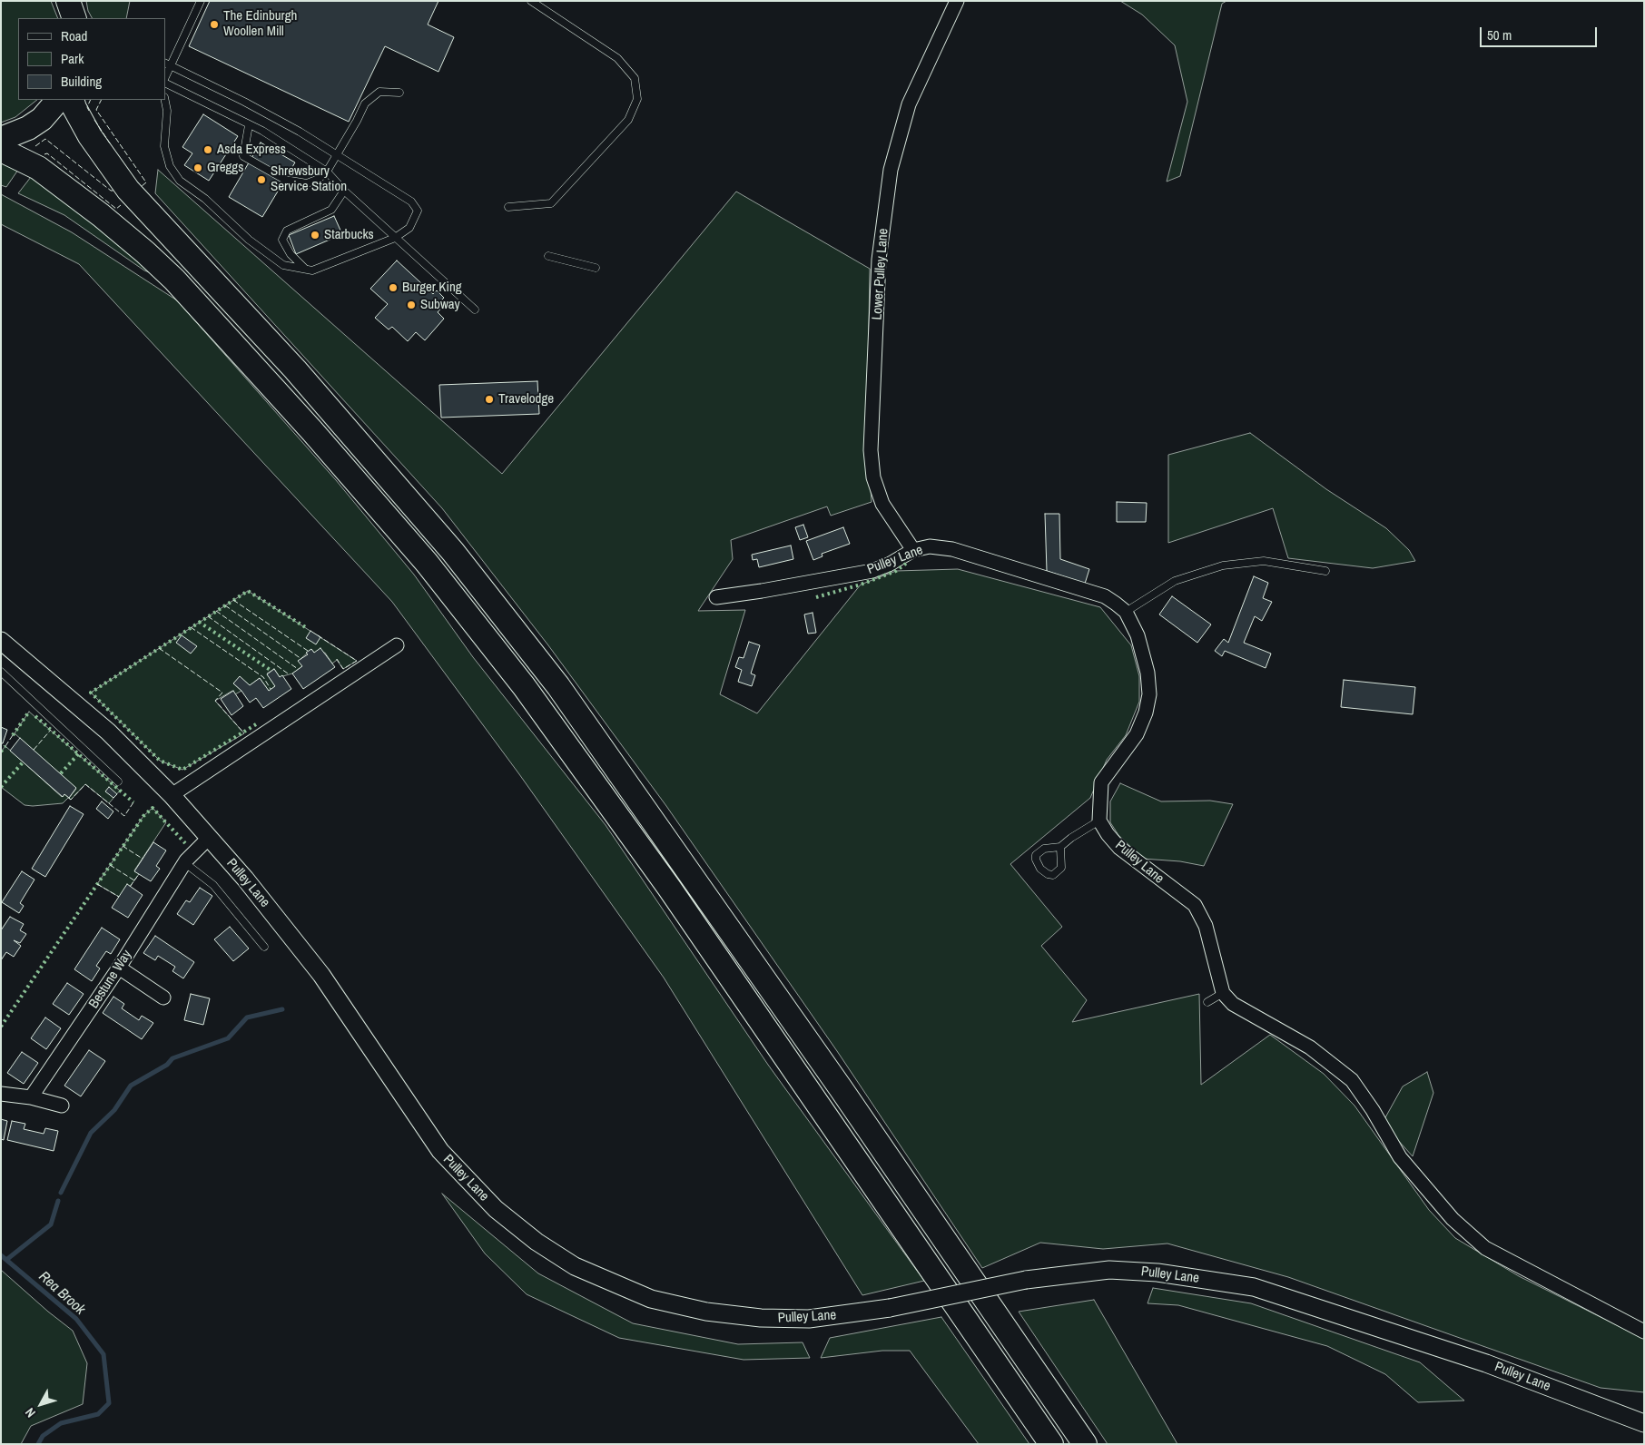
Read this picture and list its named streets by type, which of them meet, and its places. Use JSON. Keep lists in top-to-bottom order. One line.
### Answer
{"streets":{"street":["Lower Pulley Lane","Pulley Lane","Bestune Way"]},"crossings":[["Lower Pulley Lane","Pulley Lane"],["Pulley Lane","Bestune Way"]],"water":["Rea Brook"],"places":["The Edinburgh Woollen Mill","Asda Express","Greggs","Shrewsbury Service Station","Starbucks","Burger King","Subway","Travelodge"],"legend":["Road","Park","Building"],"scale_bar":"50 m","north":"bottom left"}
